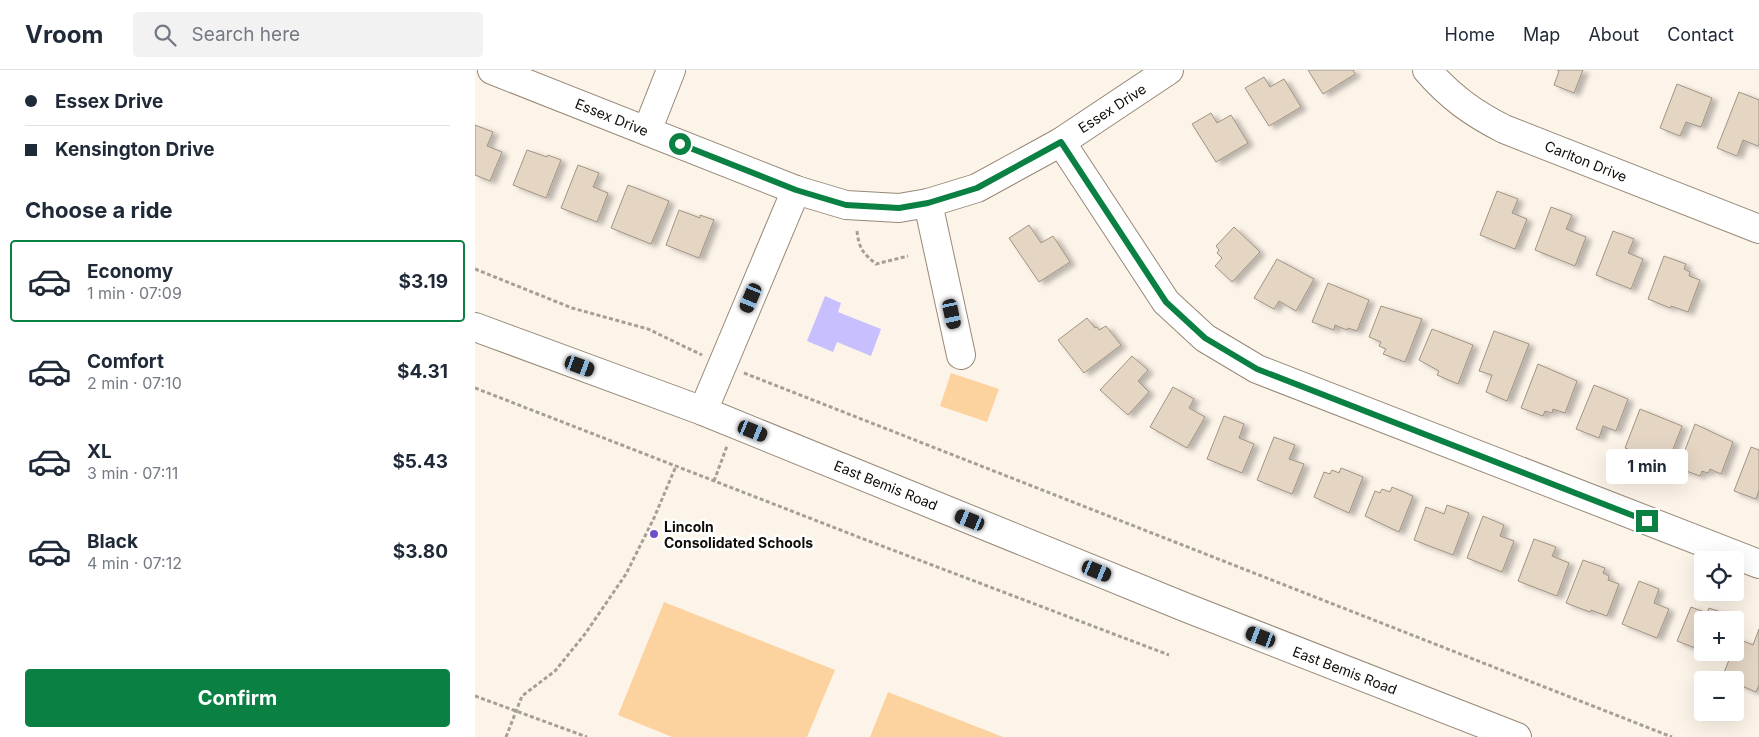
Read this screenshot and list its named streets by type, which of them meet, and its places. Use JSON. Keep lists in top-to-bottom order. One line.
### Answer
{"streets":{"street":["Essex Drive","Carlton Drive","East Bemis Road"]},"places":["Lincoln Consolidated Schools"],"page":{"header":"Vroom","search":"Search here","nav":["Home","Map","About","Contact"],"banner":["Essex Drive","Kensington Drive"],"heading":"Choose a ride","list":[{"name":"Economy","note":"1 min · 07:09","value":"$3.19"},{"name":"Comfort","note":"2 min · 07:10","value":"$4.31"},{"name":"XL","note":"3 min · 07:11","value":"$5.43"},{"name":"Black","note":"4 min · 07:12","value":"$3.80"}],"bubble":"1 min","map_buttons":["+","−"],"buttons":"Confirm"}}
